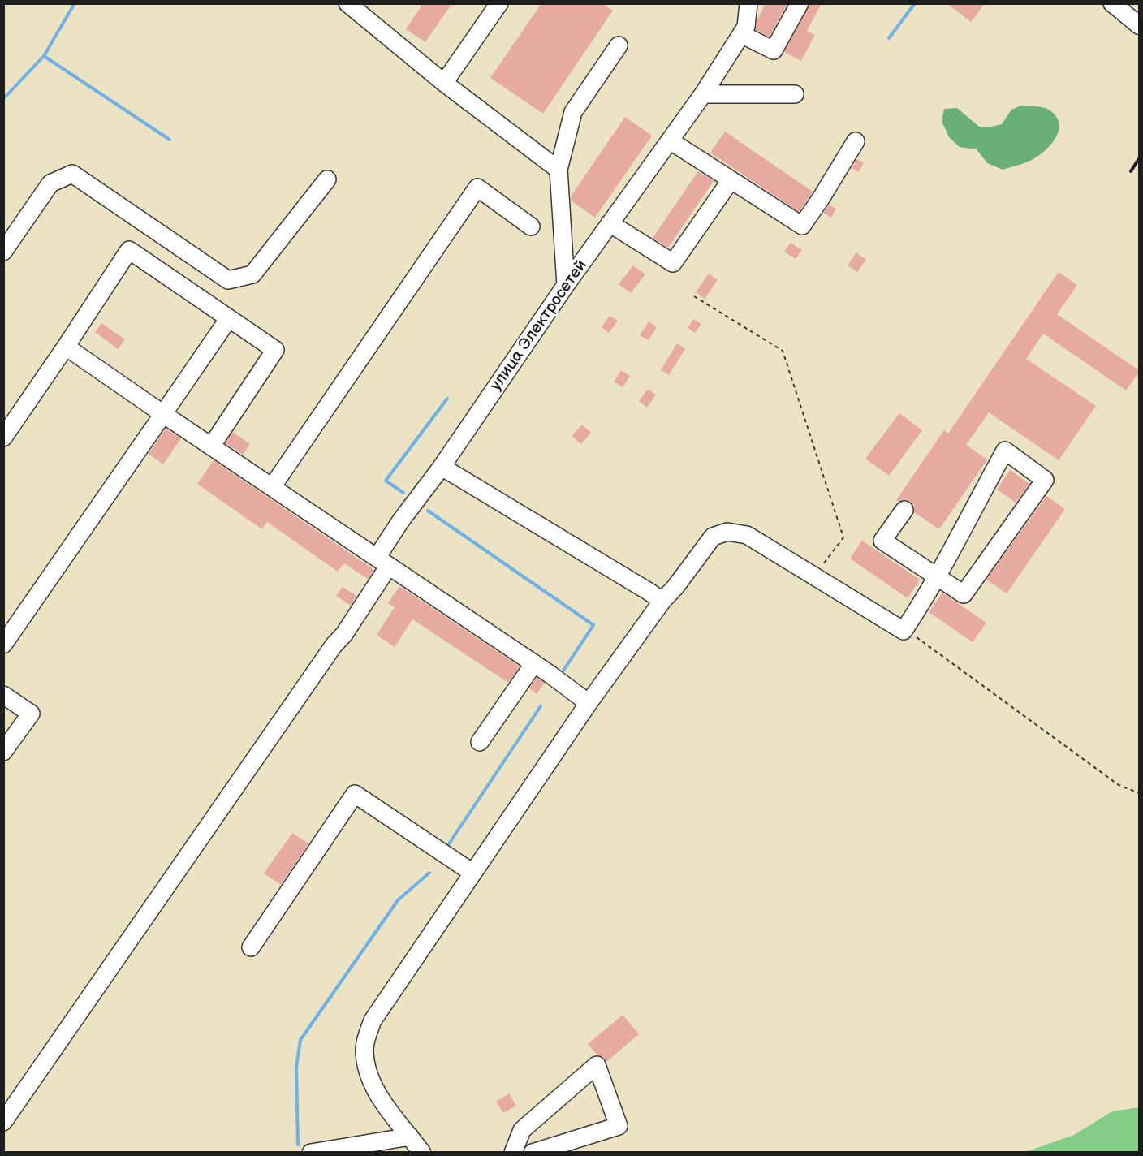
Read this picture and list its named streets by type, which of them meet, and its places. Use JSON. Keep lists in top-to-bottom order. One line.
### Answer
{"streets":{"street":["улица Электросетей"]}}
